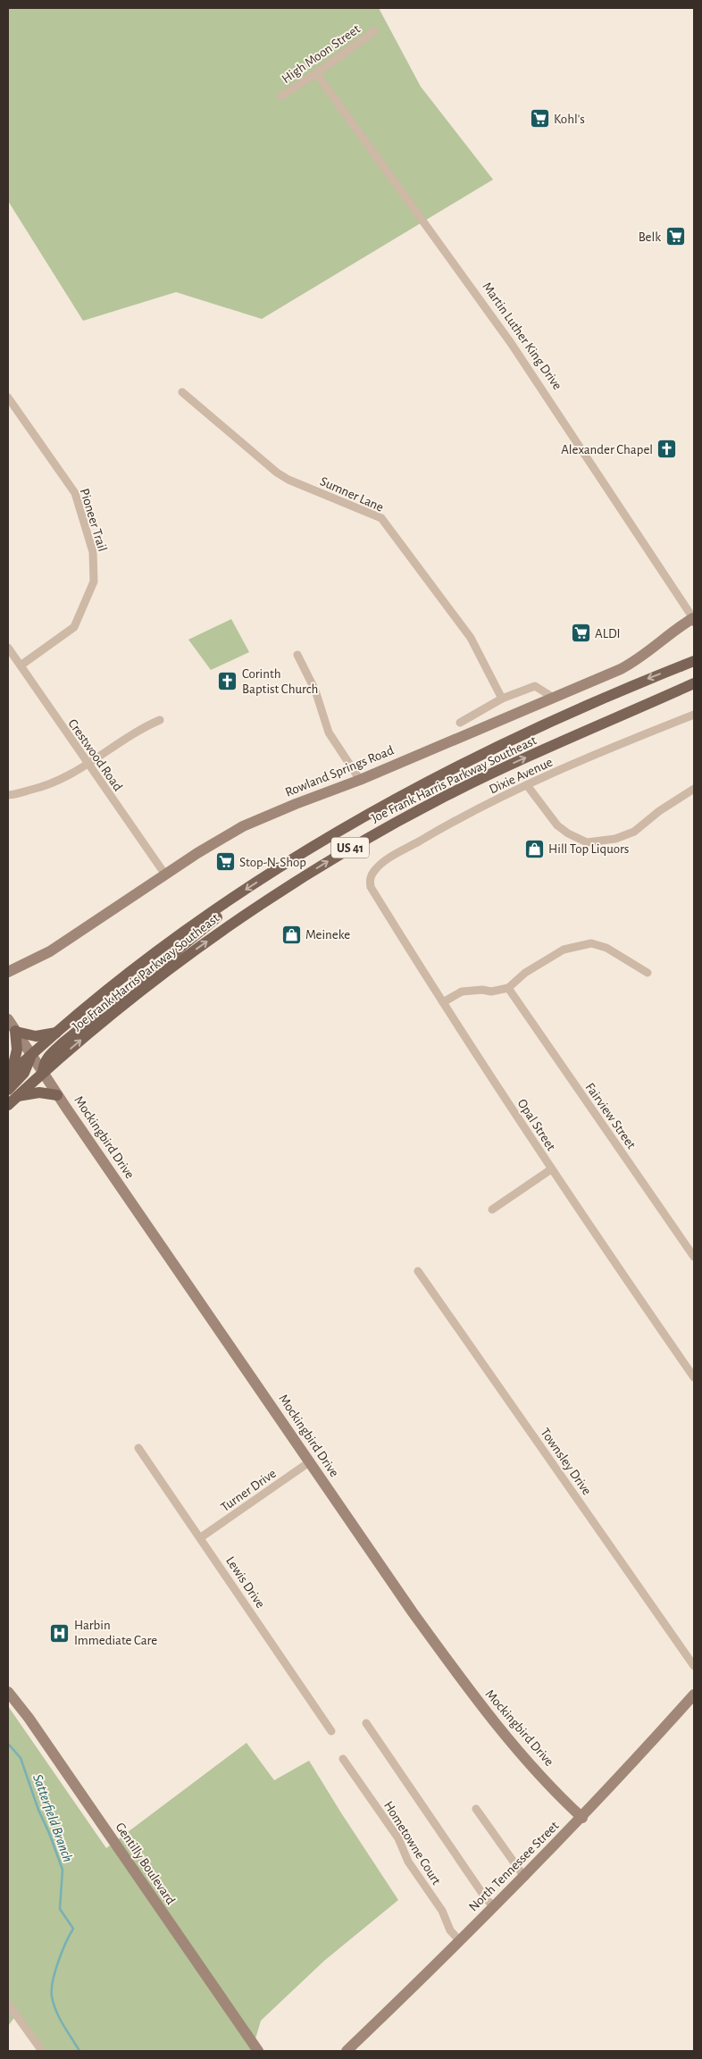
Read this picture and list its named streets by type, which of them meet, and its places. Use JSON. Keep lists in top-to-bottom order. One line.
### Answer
{"streets":{"main road":["Joe Frank Harris Parkway Southeast","US 41"],"street":["High Moon Street","Martin Luther King Drive","Sumner Lane","Pioneer Trail","Crestwood Road","Rowland Springs Road","Dixie Avenue","Fairview Street","Opal Street","Mockingbird Drive","Townsley Drive","Turner Drive","Lewis Drive","Hometowne Court","Gentilly Boulevard","North Tennessee Street"]},"crossings":[["High Moon Street","Martin Luther King Drive"],["Martin Luther King Drive","Rowland Springs Road"],["Pioneer Trail","Crestwood Road"],["Crestwood Road","Rowland Springs Road"],["Dixie Avenue","Opal Street"],["Joe Frank Harris Parkway Southeast","Mockingbird Drive"],["Mockingbird Drive","Turner Drive"],["Mockingbird Drive","North Tennessee Street"],["Turner Drive","Lewis Drive"],["Hometowne Court","North Tennessee Street"]],"water":["Satterfield Branch"],"places":{"supermarket":["Kohl's","Belk","ALDI","Stop-N-Shop"],"church":["Alexander Chapel","Corinth Baptist Church"],"shop":["Hill Top Liquors","Meineke"],"hospital":["Harbin Immediate Care"]}}
